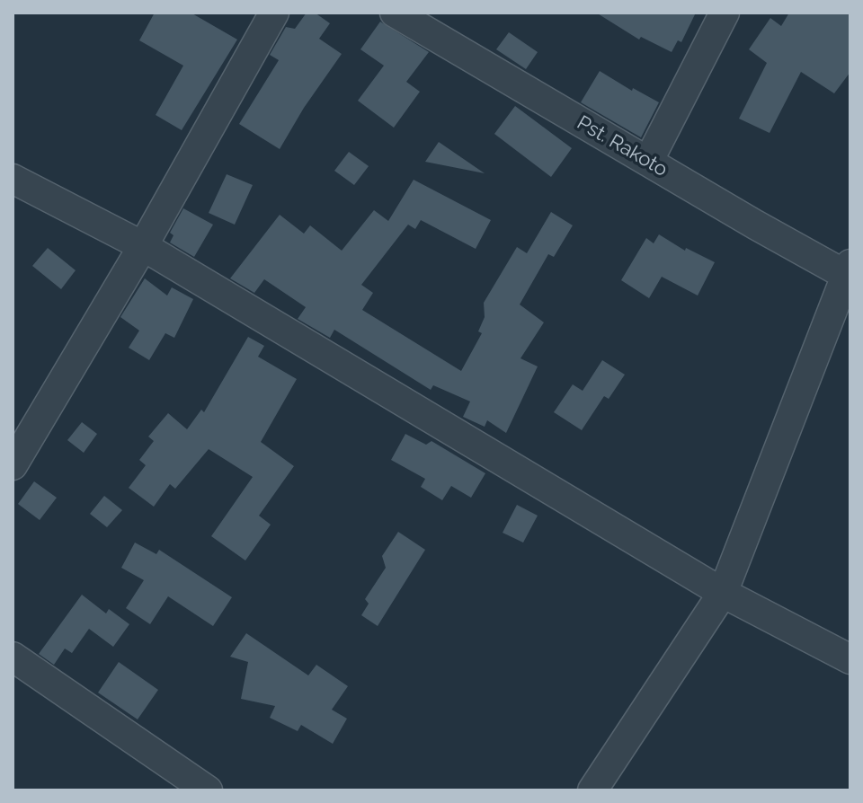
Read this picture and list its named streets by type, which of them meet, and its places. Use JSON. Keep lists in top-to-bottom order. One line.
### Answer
{"streets":{"street":["Pst. Rakoto"]}}
